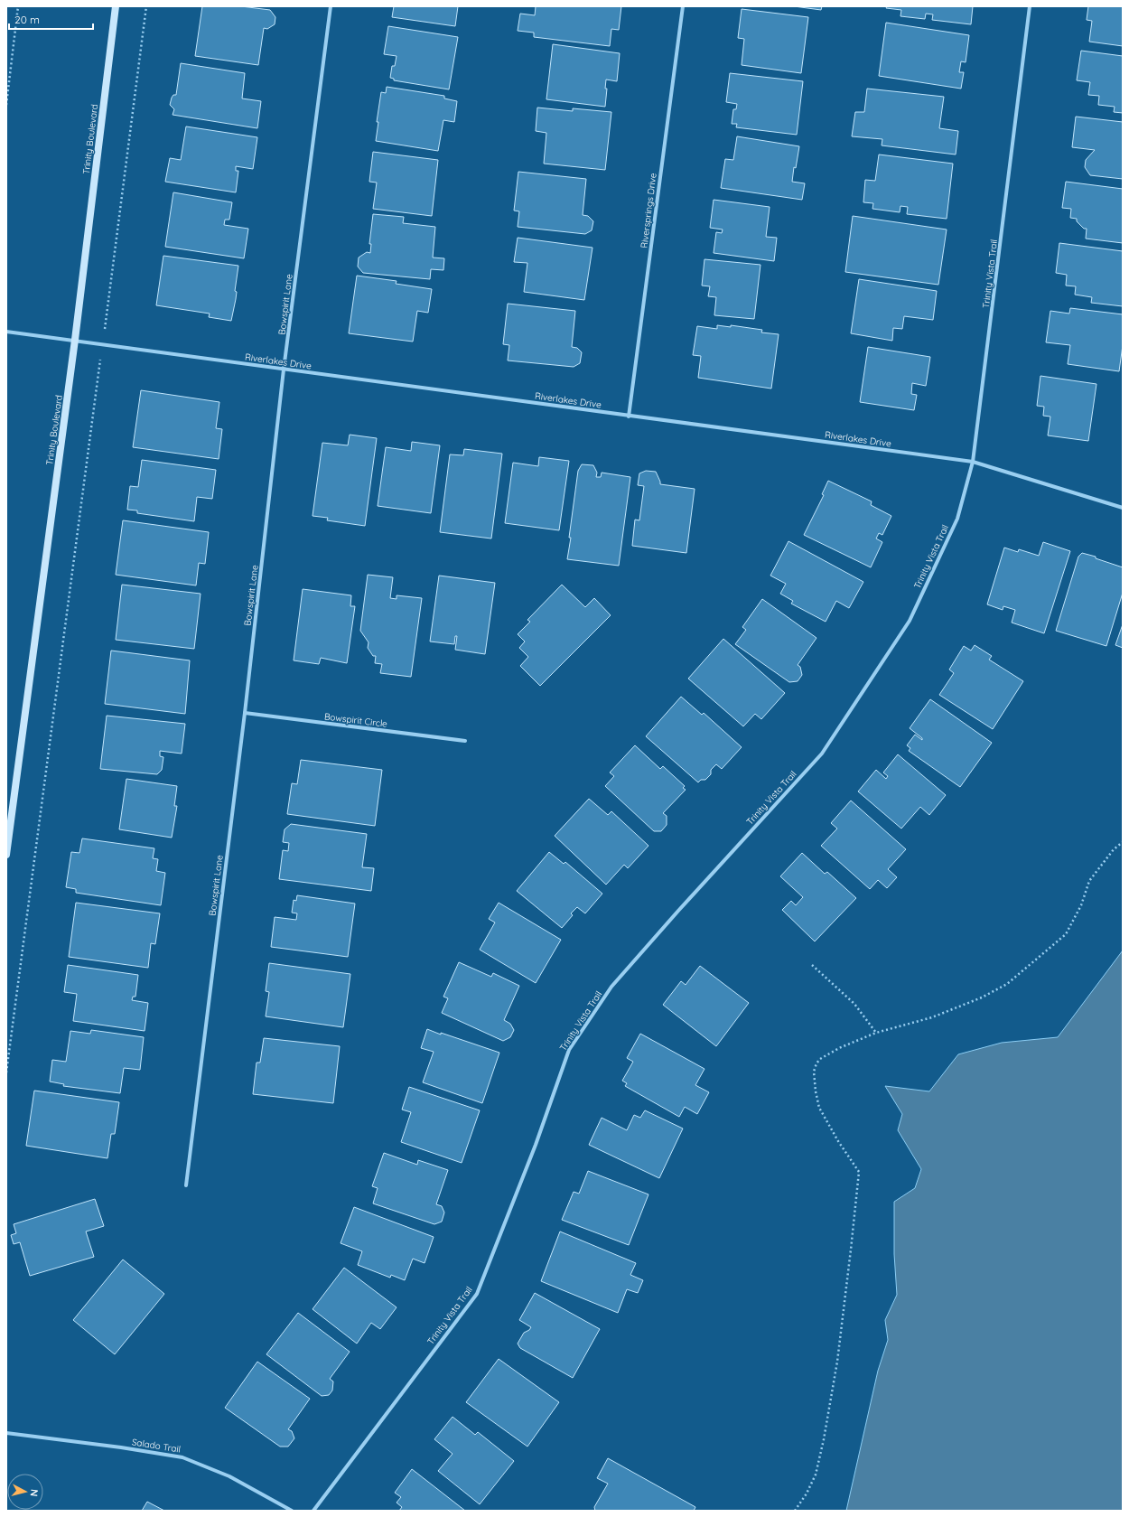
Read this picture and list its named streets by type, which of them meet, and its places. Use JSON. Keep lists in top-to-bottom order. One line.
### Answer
{"streets":{"main road":["Trinity Boulevard"],"street":["Riversprings Drive","Trinity Vista Trail","Bowspirit Lane","Riverlakes Drive","Bowspirit Circle","Salado Trail"]},"crossings":[["Trinity Boulevard","Riverlakes Drive"],["Riversprings Drive","Riverlakes Drive"],["Trinity Vista Trail","Riverlakes Drive"],["Bowspirit Lane","Riverlakes Drive"],["Bowspirit Lane","Bowspirit Circle"]],"scale_bar":"20 m","north":"right"}
